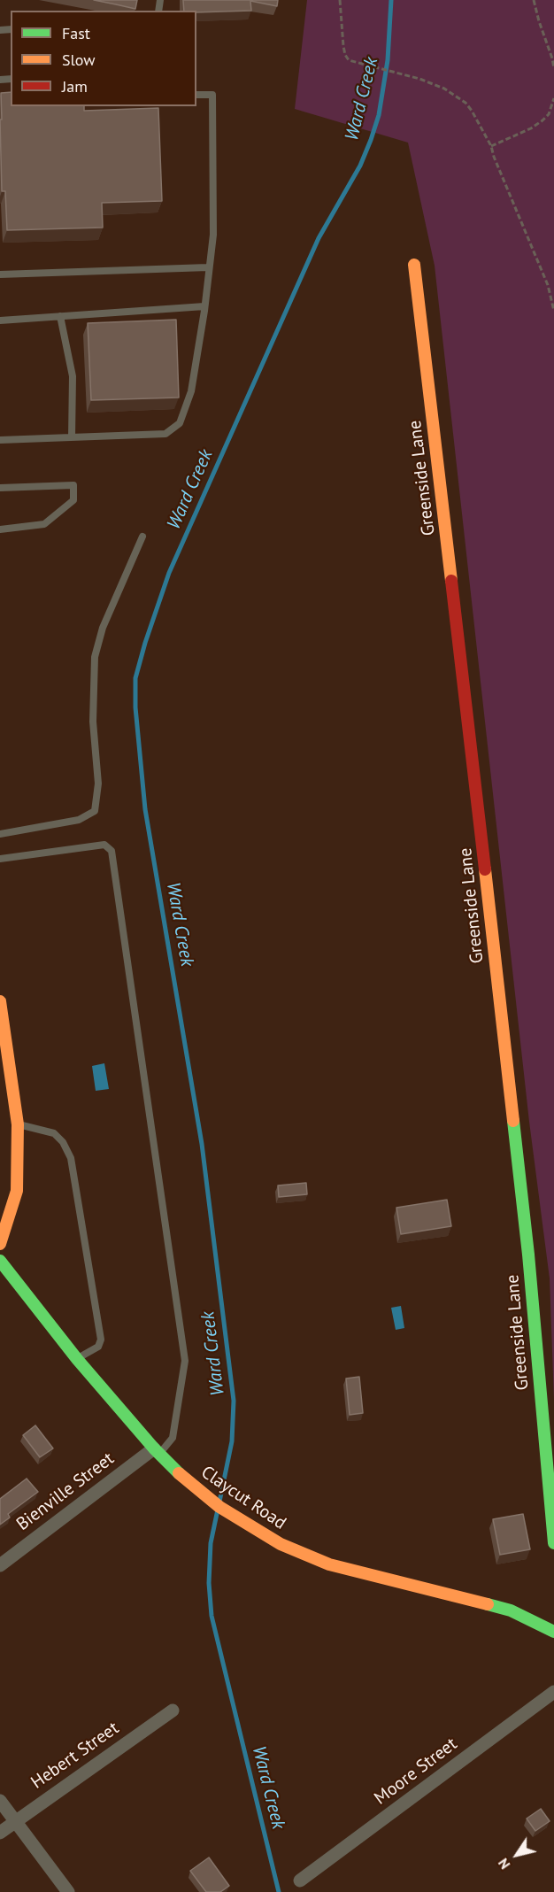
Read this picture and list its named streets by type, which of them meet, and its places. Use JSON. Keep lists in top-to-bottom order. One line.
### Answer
{"streets":{"street":["Greenside Lane","Bienville Street","Claycut Road","Hebert Street","Moore Street"]},"crossings":[["Bienville Street","Claycut Road"]],"water":["Ward Creek"],"legend":["Fast","Slow","Jam"],"north":"bottom left"}
